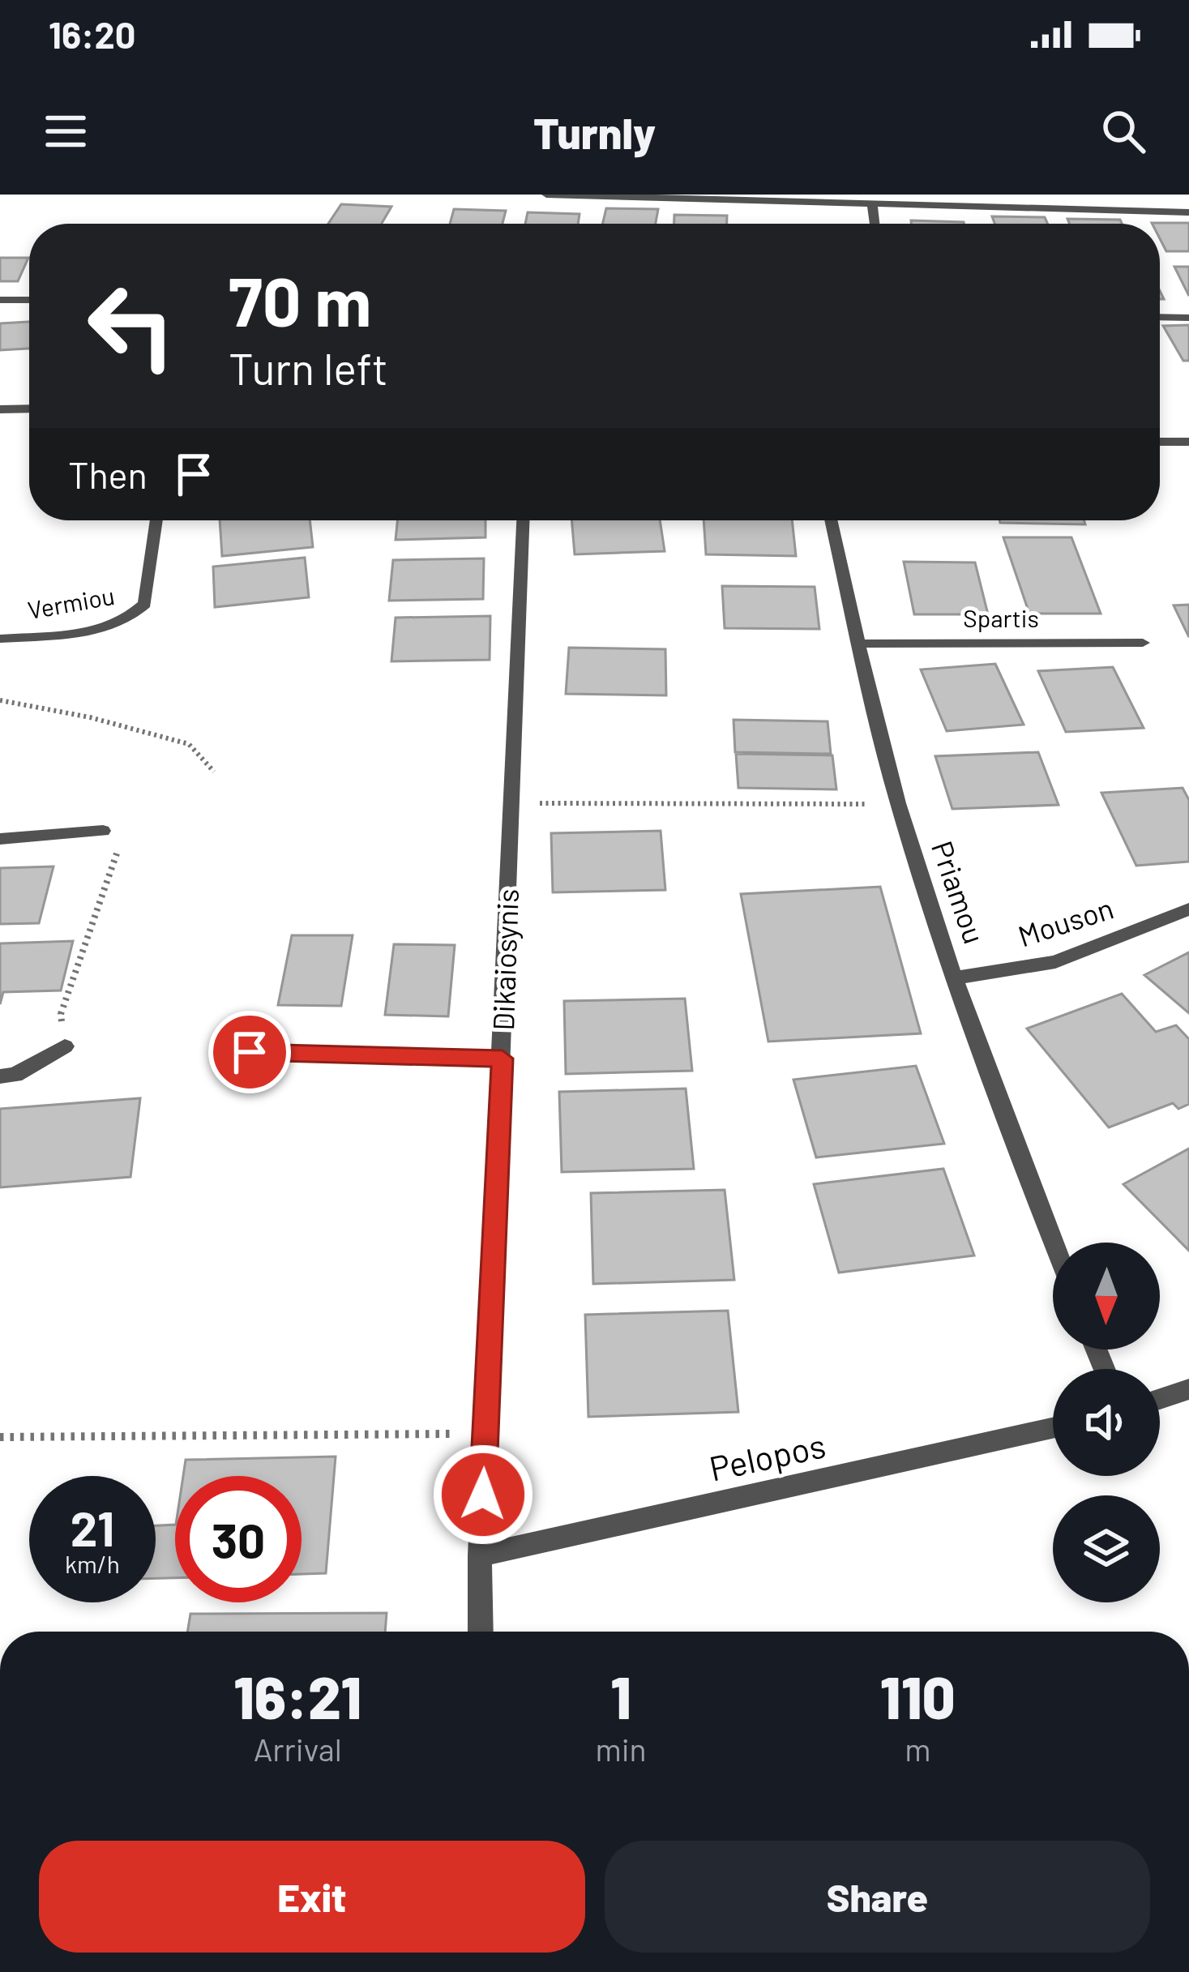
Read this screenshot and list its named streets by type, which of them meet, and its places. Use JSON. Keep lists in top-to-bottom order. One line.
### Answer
{"streets":{"street":["Vermiou","Spartis","Priamou","Mouson","Dikaiosynis","Pelopos"]},"crossings":[["Spartis","Priamou"],["Priamou","Mouson"],["Dikaiosynis","Pelopos"]],"north":"bottom","page":{"status":"16:20","header":"Turnly","turn":["70 m","Turn left"],"then":"Then","speed":"21 km/h","limit":"30","eta":["16:21","Arrival","1","min","110","m"],"buttons":["Exit","Share"]}}
